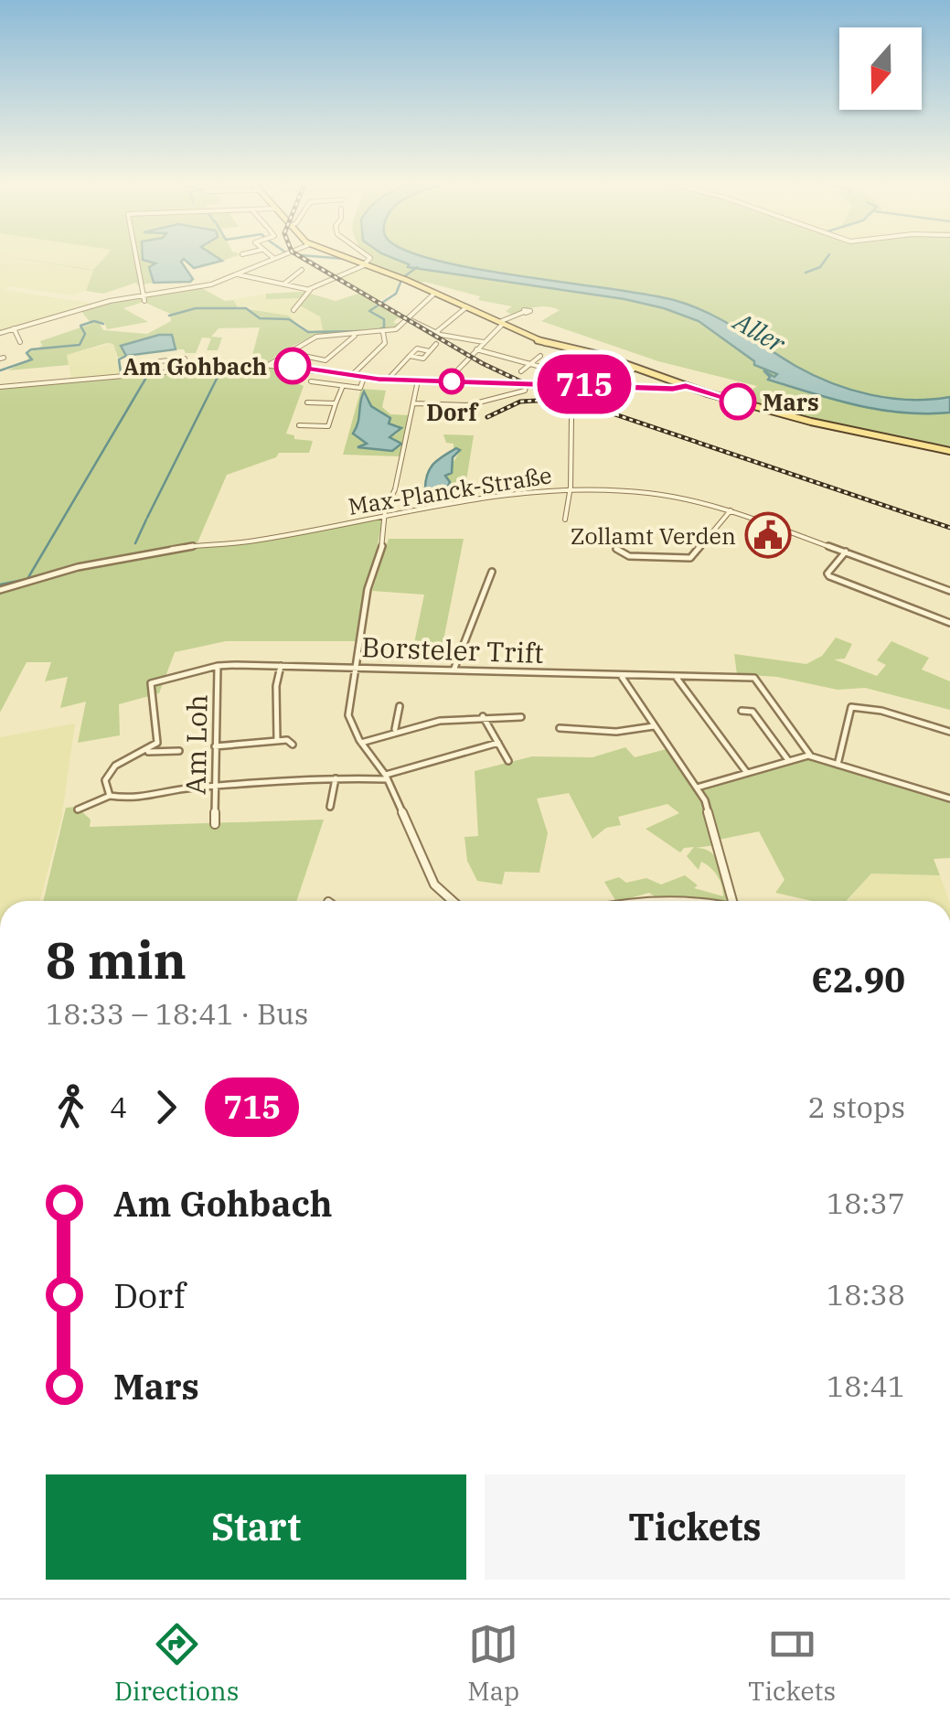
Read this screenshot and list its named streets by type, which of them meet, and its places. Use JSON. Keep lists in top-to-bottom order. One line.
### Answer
{"streets":{"street":["Max-Planck-Straße","Borsteler Trift","Am Loh"]},"crossings":[["Borsteler Trift","Am Loh"]],"water":["Aller"],"places":{"other":["Am Gohbach","Dorf","Mars"],"public building":["Zollamt Verden"]},"lines":["bus line 715"],"north":"bottom","page":{"on_map":"715","heading":["8 min","18:33 – 18:41 · Bus","€2.90"],"legs":["4","715","2 stops"],"list":[{"name":"Am Gohbach","value":"18:37"},{"name":"Dorf","value":"18:38"},{"name":"Mars","value":"18:41"}],"buttons":["Start","Tickets"],"tabs":["Directions","Map","Tickets"]}}
